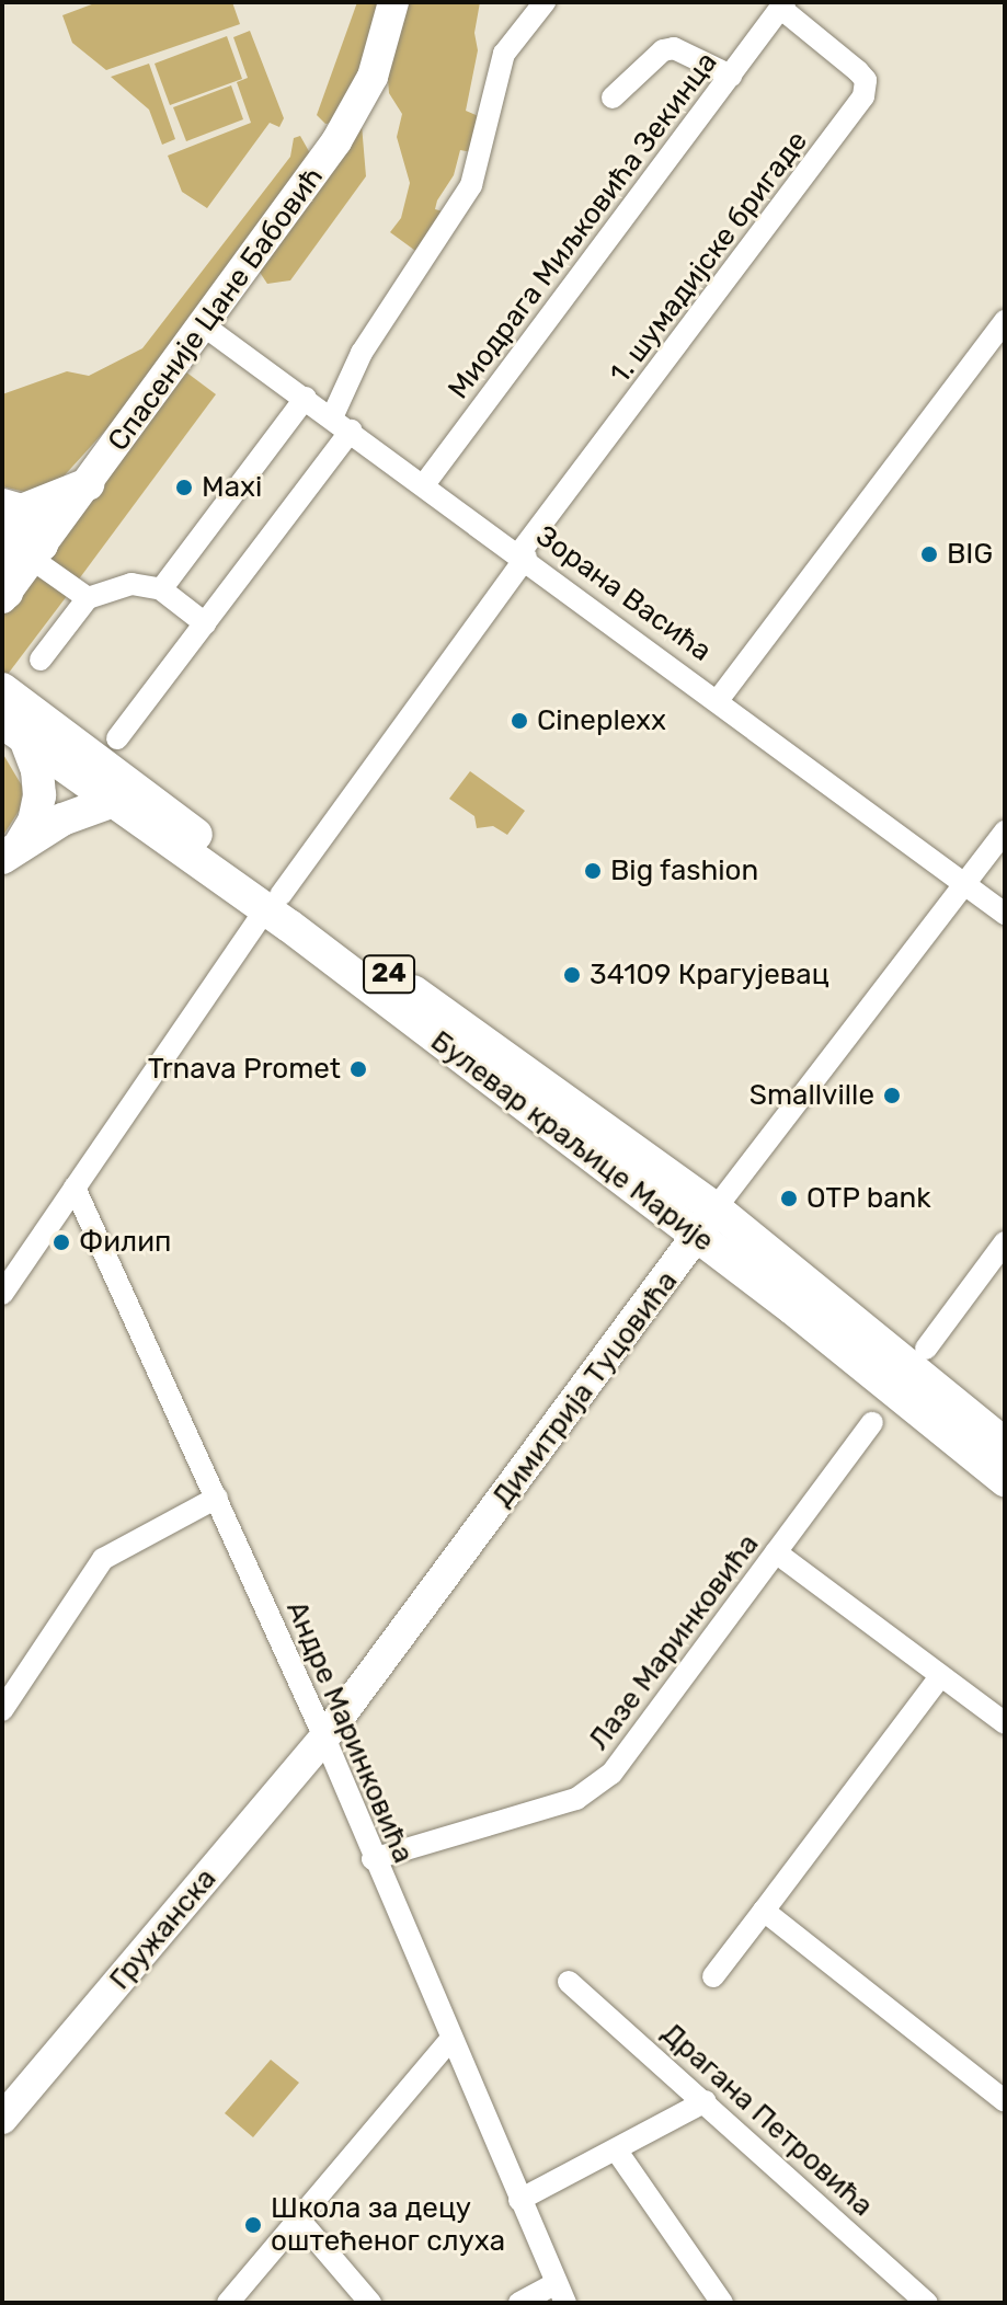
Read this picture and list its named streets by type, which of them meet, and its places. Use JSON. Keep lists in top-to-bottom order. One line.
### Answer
{"streets":{"main road":["24","Булевар краљице Марије"],"street":["Миодрага Миљковића Зекинца","1. шумадијске бригаде","Спасеније Цане Бабовић","Зорана Васића","Димитрија Туцовића","Лазе Маринковића","Андре Маринковића","Гружанска","Драгана Петровића"]},"crossings":[["Миодрага Миљковића Зекинца","1. шумадијске бригаде"],["Миодрага Миљковића Зекинца","Зорана Васића"],["1. шумадијске бригаде","Зорана Васића"],["1. шумадијске бригаде","Булевар краљице Марије"],["1. шумадијске бригаде","Андре Маринковића"],["Спасеније Цане Бабовић","Зорана Васића"],["Зорана Васића","Димитрија Туцовића"],["Булевар краљице Марије","Димитрија Туцовића"],["Димитрија Туцовића","Андре Маринковића"],["Димитрија Туцовића","Гружанска"],["Лазе Маринковића","Андре Маринковића"],["Андре Маринковића","Гружанска"]],"places":["Maxi","BIG","Cineplexx","Big fashion","34109 Крагујевац","Trnava Promet","Smallville","OTP bank","Филип","Школа за децу оштећеног слуха"]}
